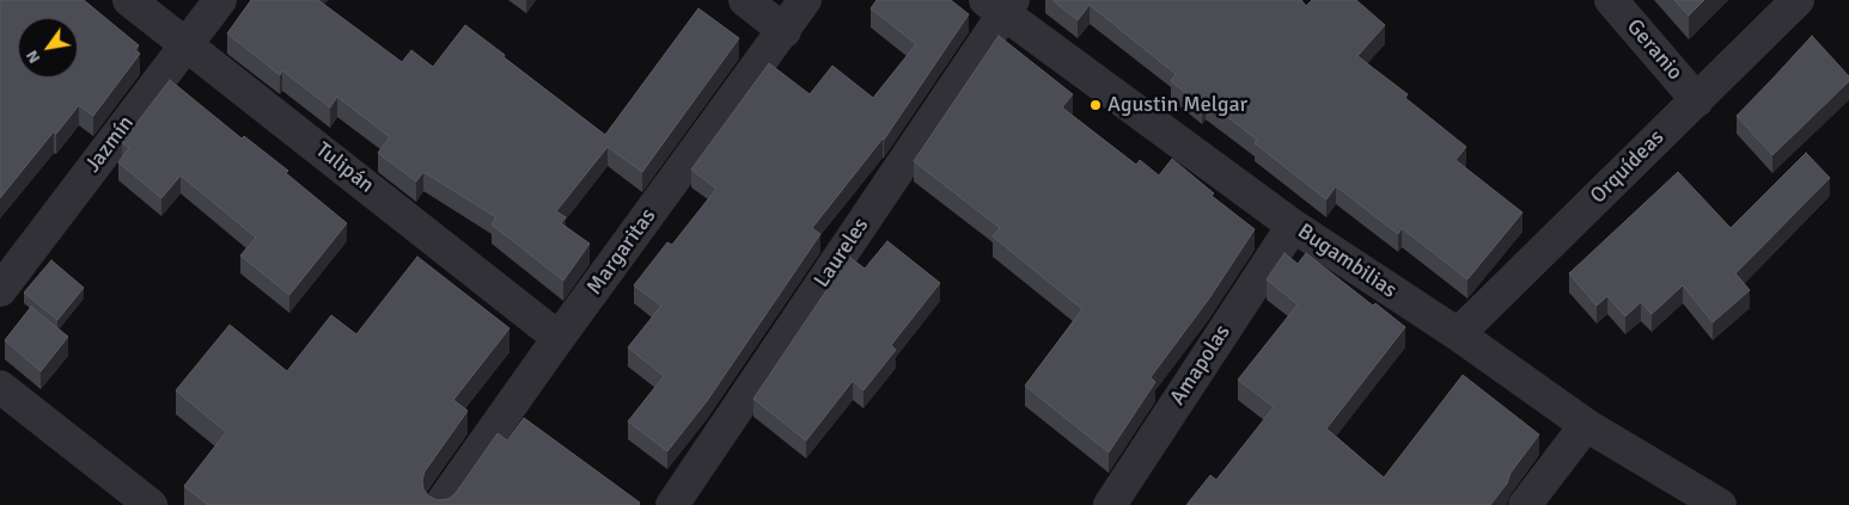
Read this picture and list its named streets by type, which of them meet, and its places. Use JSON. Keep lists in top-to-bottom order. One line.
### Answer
{"streets":{"street":["Geranio","Jazmín","Orquídeas","Tulipán","Margaritas","Laureles","Bugambilias","Amapolas"]},"crossings":[["Geranio","Orquídeas"],["Jazmín","Tulipán"],["Orquídeas","Bugambilias"],["Tulipán","Margaritas"],["Laureles","Bugambilias"],["Bugambilias","Amapolas"]],"places":["Agustin Melgar"],"north":"bottom left"}
